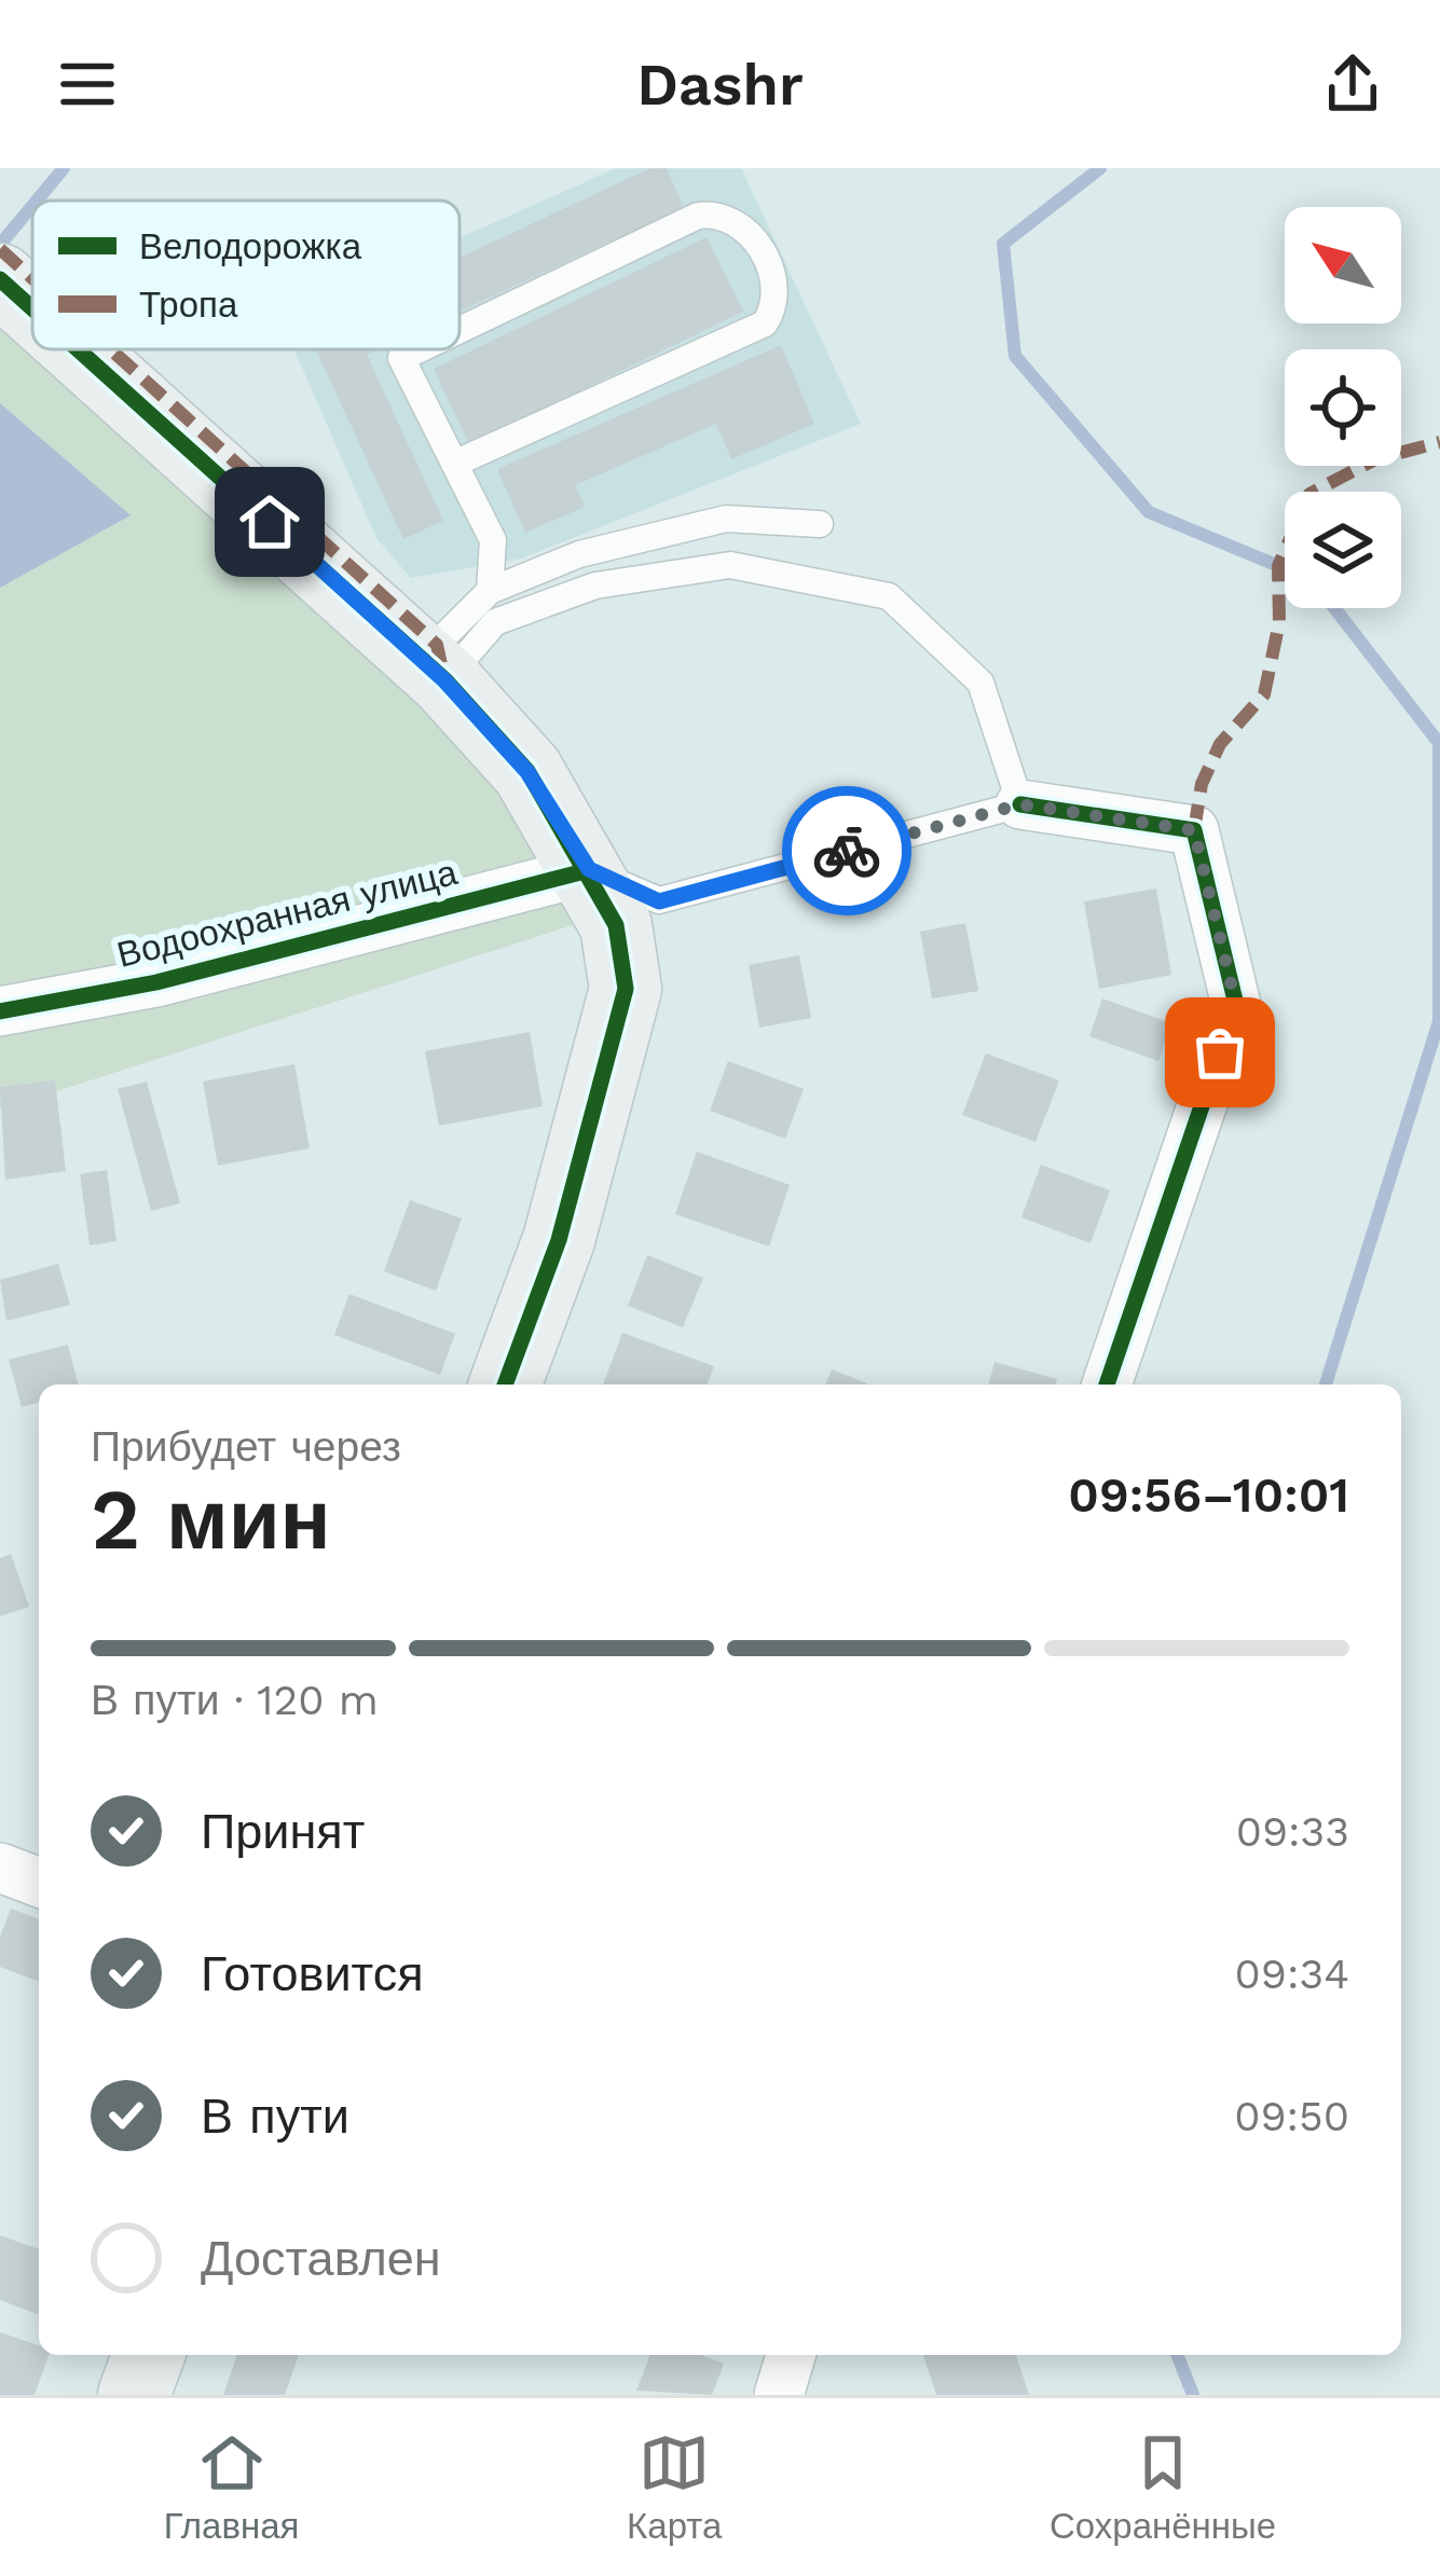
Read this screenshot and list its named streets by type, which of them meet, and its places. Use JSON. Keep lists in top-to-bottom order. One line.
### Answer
{"streets":{"street":["Водоохранная улица"]},"legend":["Велодорожка","Тропа"],"north":"top left","page":{"header":"Dashr","heading":["2 мин","Прибудет через","09:56–10:01"],"bar":"В пути · 120 m","list":[["Принят","09:33"],["Готовится","09:34"],["В пути","09:50"],"Доставлен"],"tabs":["Главная","Карта","Сохранённые"]}}
